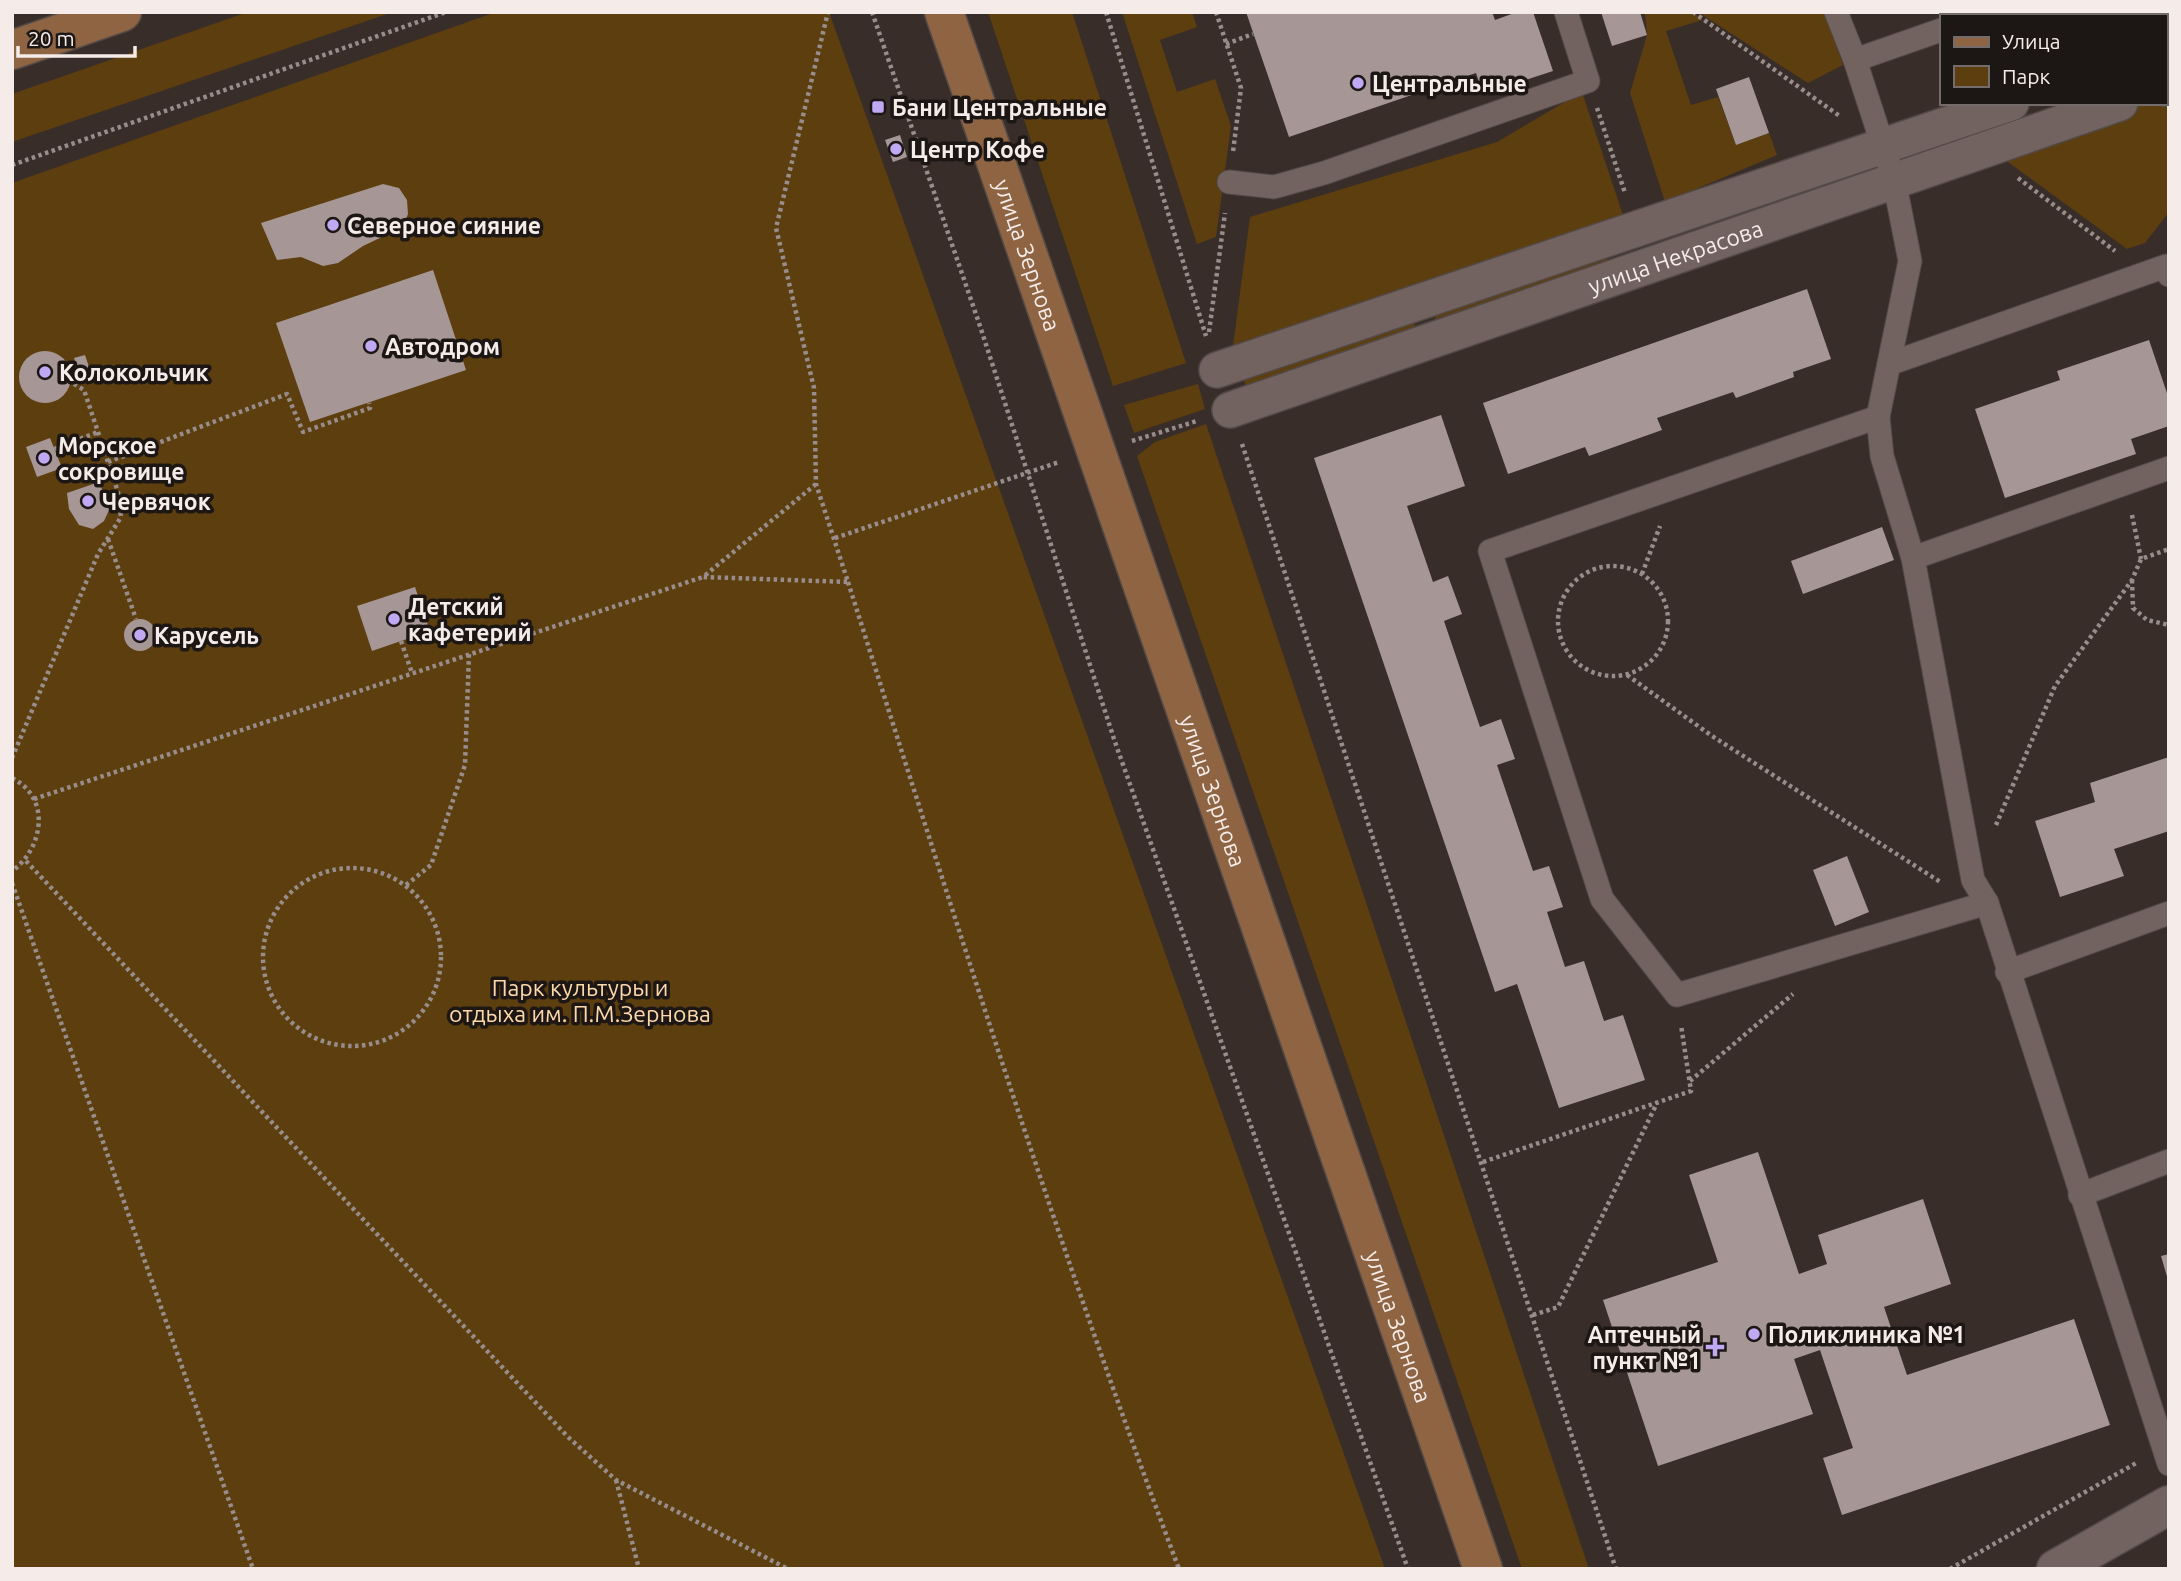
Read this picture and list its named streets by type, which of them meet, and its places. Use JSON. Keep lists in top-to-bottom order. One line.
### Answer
{"streets":{"main road":["улица Зернова"],"street":["улица Некрасова"]},"parks":["Парк культуры и отдыха им. П.М.Зернова"],"places":{"other":["Центральные","Центр Кофе","Северное сияние","Автодром","Колокольчик","Морское сокровище","Червячок","Детский кафетерий","Карусель","Поликлиника №1"],"transit":["Бани Центральные"],"health":["Аптечный пункт №1"]},"legend":["Улица","Парк"],"scale_bar":"20 m"}
